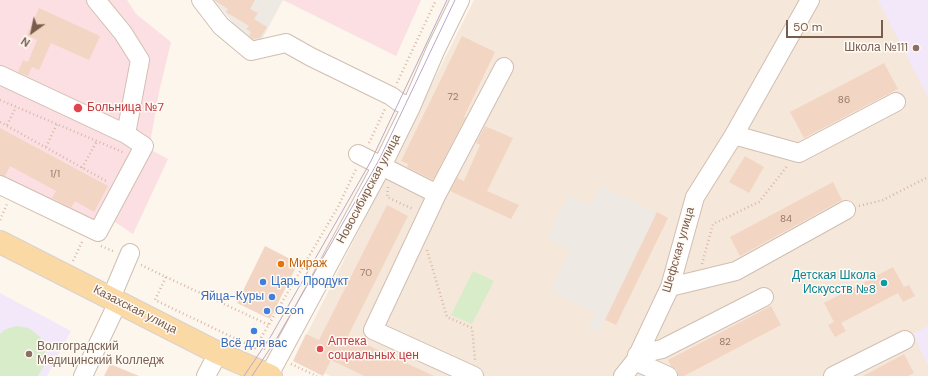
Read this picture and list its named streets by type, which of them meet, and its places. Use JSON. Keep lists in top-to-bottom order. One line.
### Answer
{"streets":{"main road":["Казахская улица"],"street":["Новосибирская улица","Шефская улица"]},"crossings":[["Новосибирская улица","Казахская улица"]],"places":["Школа №111","Больница №7","Мираж","Царь Продукт","Детская Школа Искусств №8","Яйца-Куры","Ozon","Всё для вас","Аптека социальных цен","Волгоградский Медицинский Колледж"],"house_numbers":["72","86","1/1","84","70","82"],"scale_bar":"50 m","north":"bottom left"}
